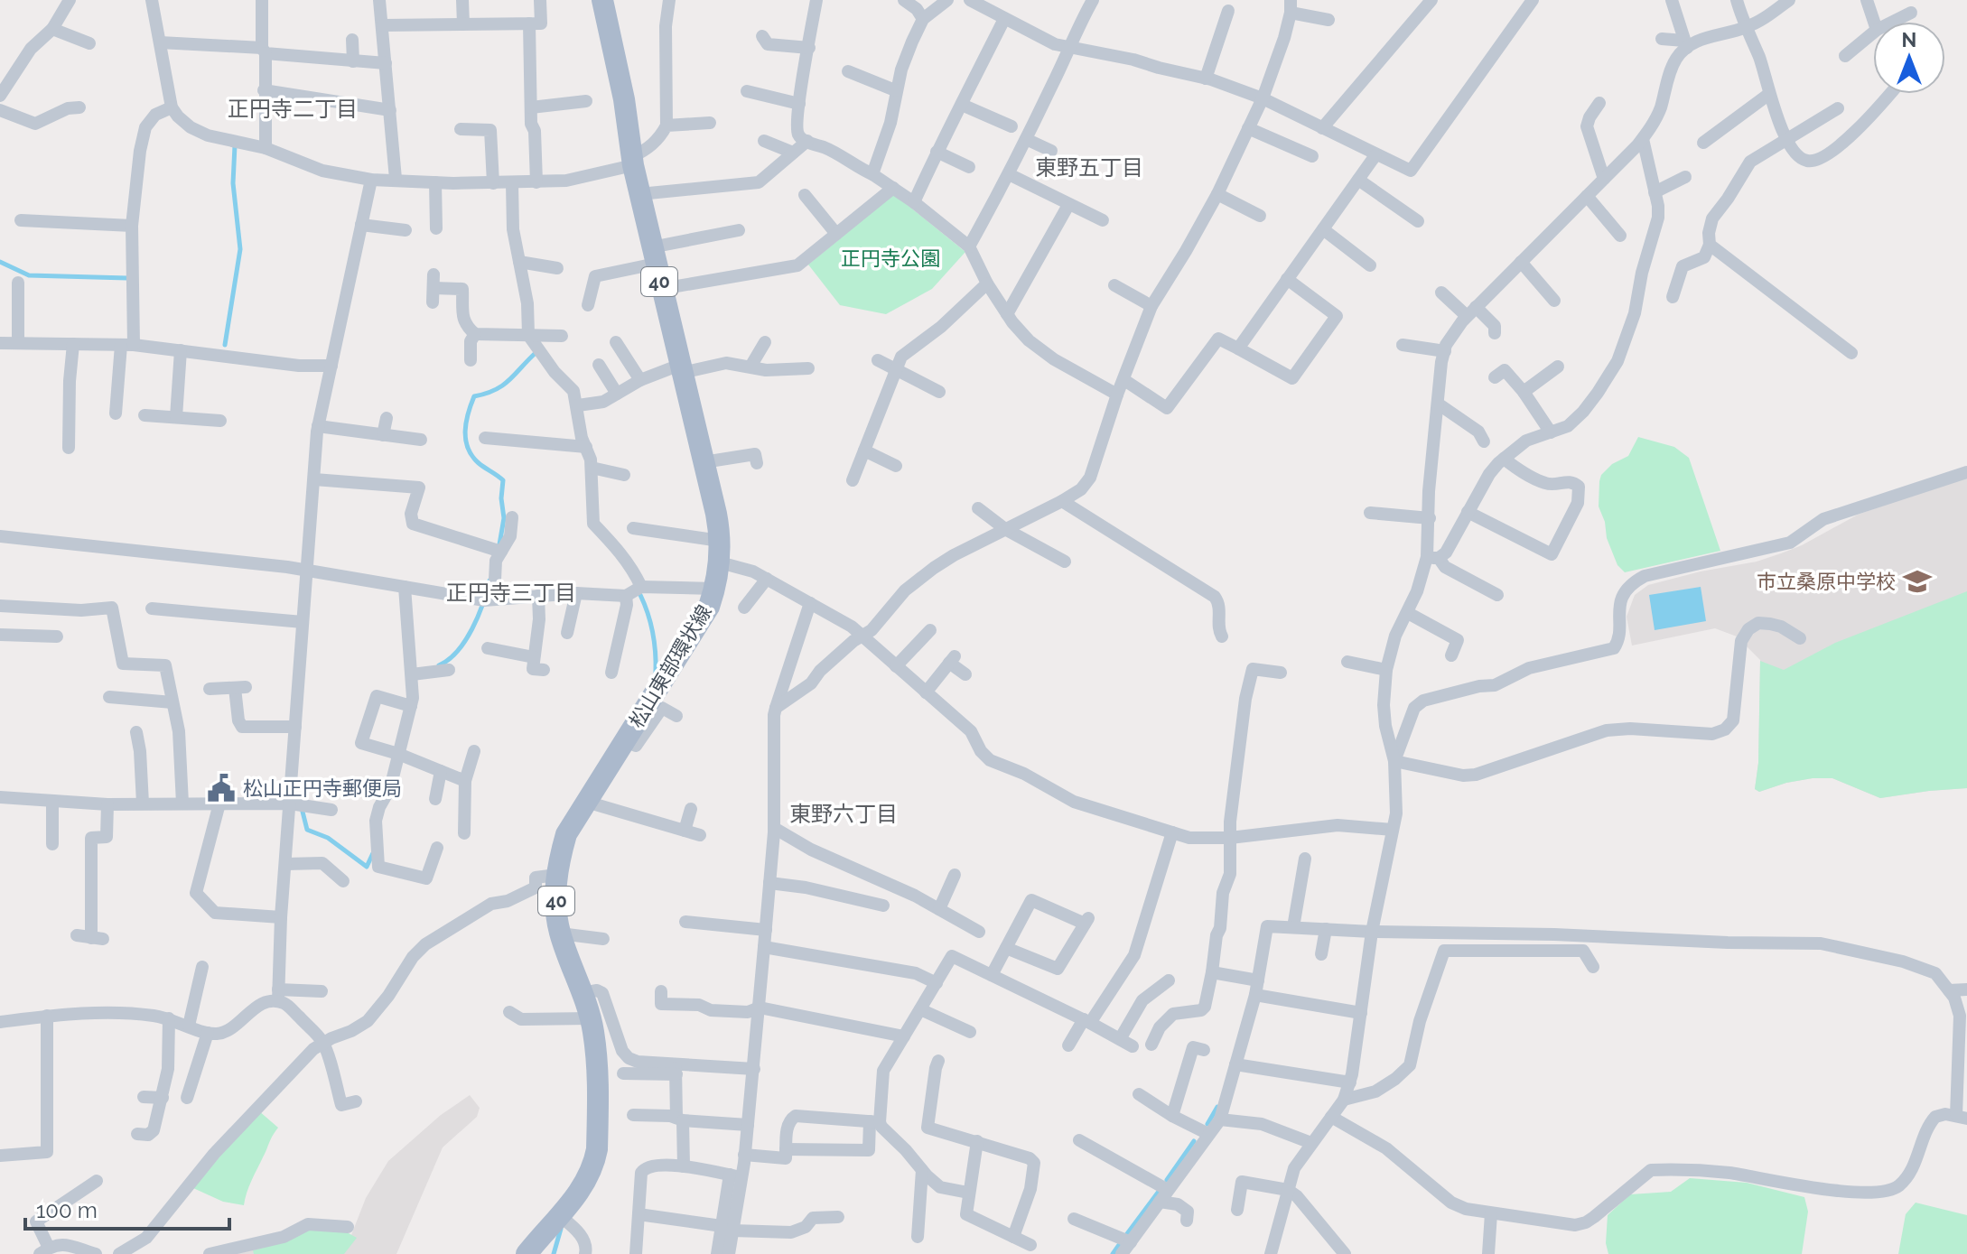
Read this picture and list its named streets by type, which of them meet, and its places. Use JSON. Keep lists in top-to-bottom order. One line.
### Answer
{"streets":{"main road":["40","松山東部環状線"]},"districts":["正円寺二丁目","東野五丁目","正円寺三丁目","東野六丁目"],"parks":["正円寺公園"],"places":{"school or university":["市立桑原中学校"],"public building":["松山正円寺郵便局"]},"scale_bar":"100 m","north":"top"}
